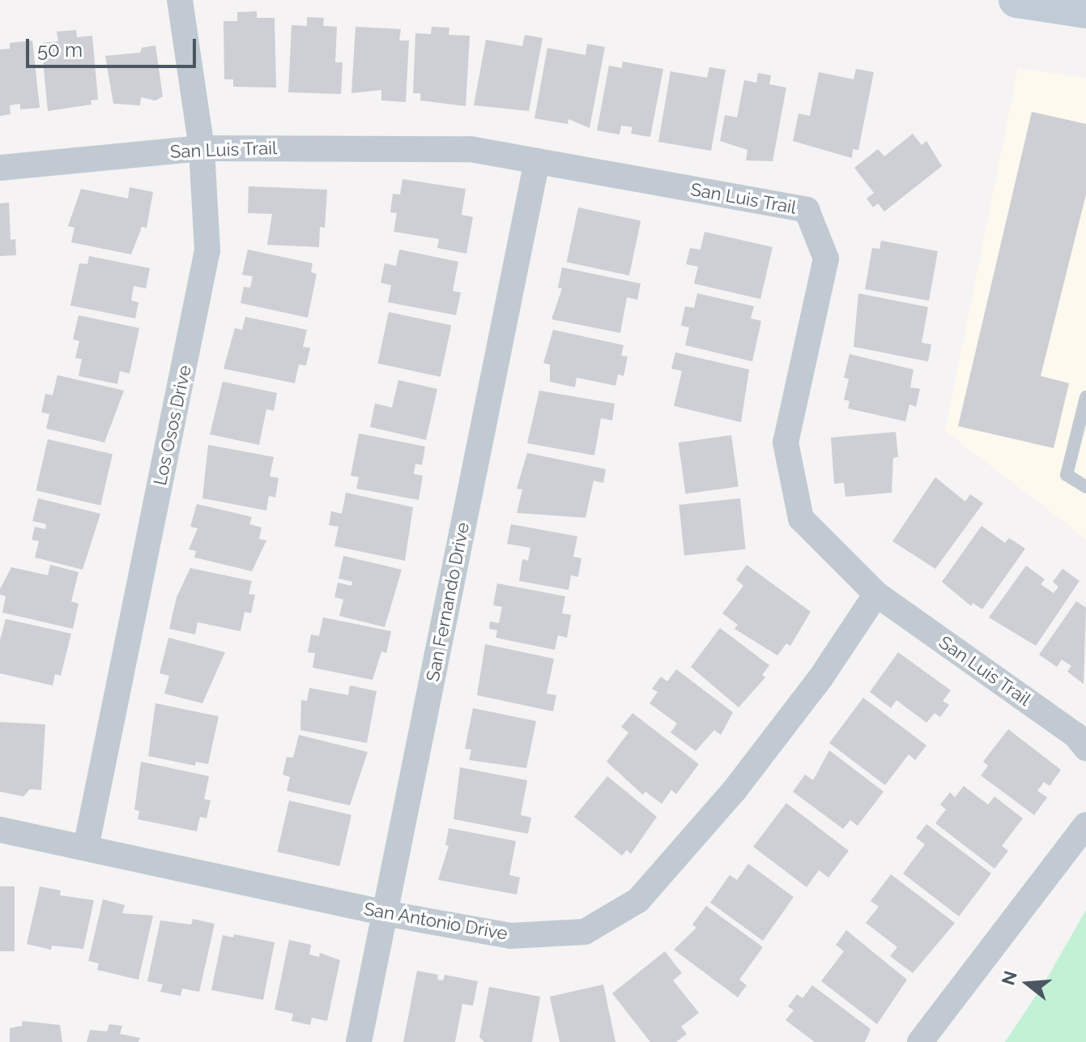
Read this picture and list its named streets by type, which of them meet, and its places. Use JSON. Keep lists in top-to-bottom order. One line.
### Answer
{"streets":{"street":["San Luis Trail","Los Osos Drive","San Fernando Drive","San Antonio Drive"]},"crossings":[["San Luis Trail","Los Osos Drive"],["San Luis Trail","San Fernando Drive"],["San Luis Trail","San Antonio Drive"],["Los Osos Drive","San Antonio Drive"],["San Fernando Drive","San Antonio Drive"]],"scale_bar":"50 m","north":"left"}
